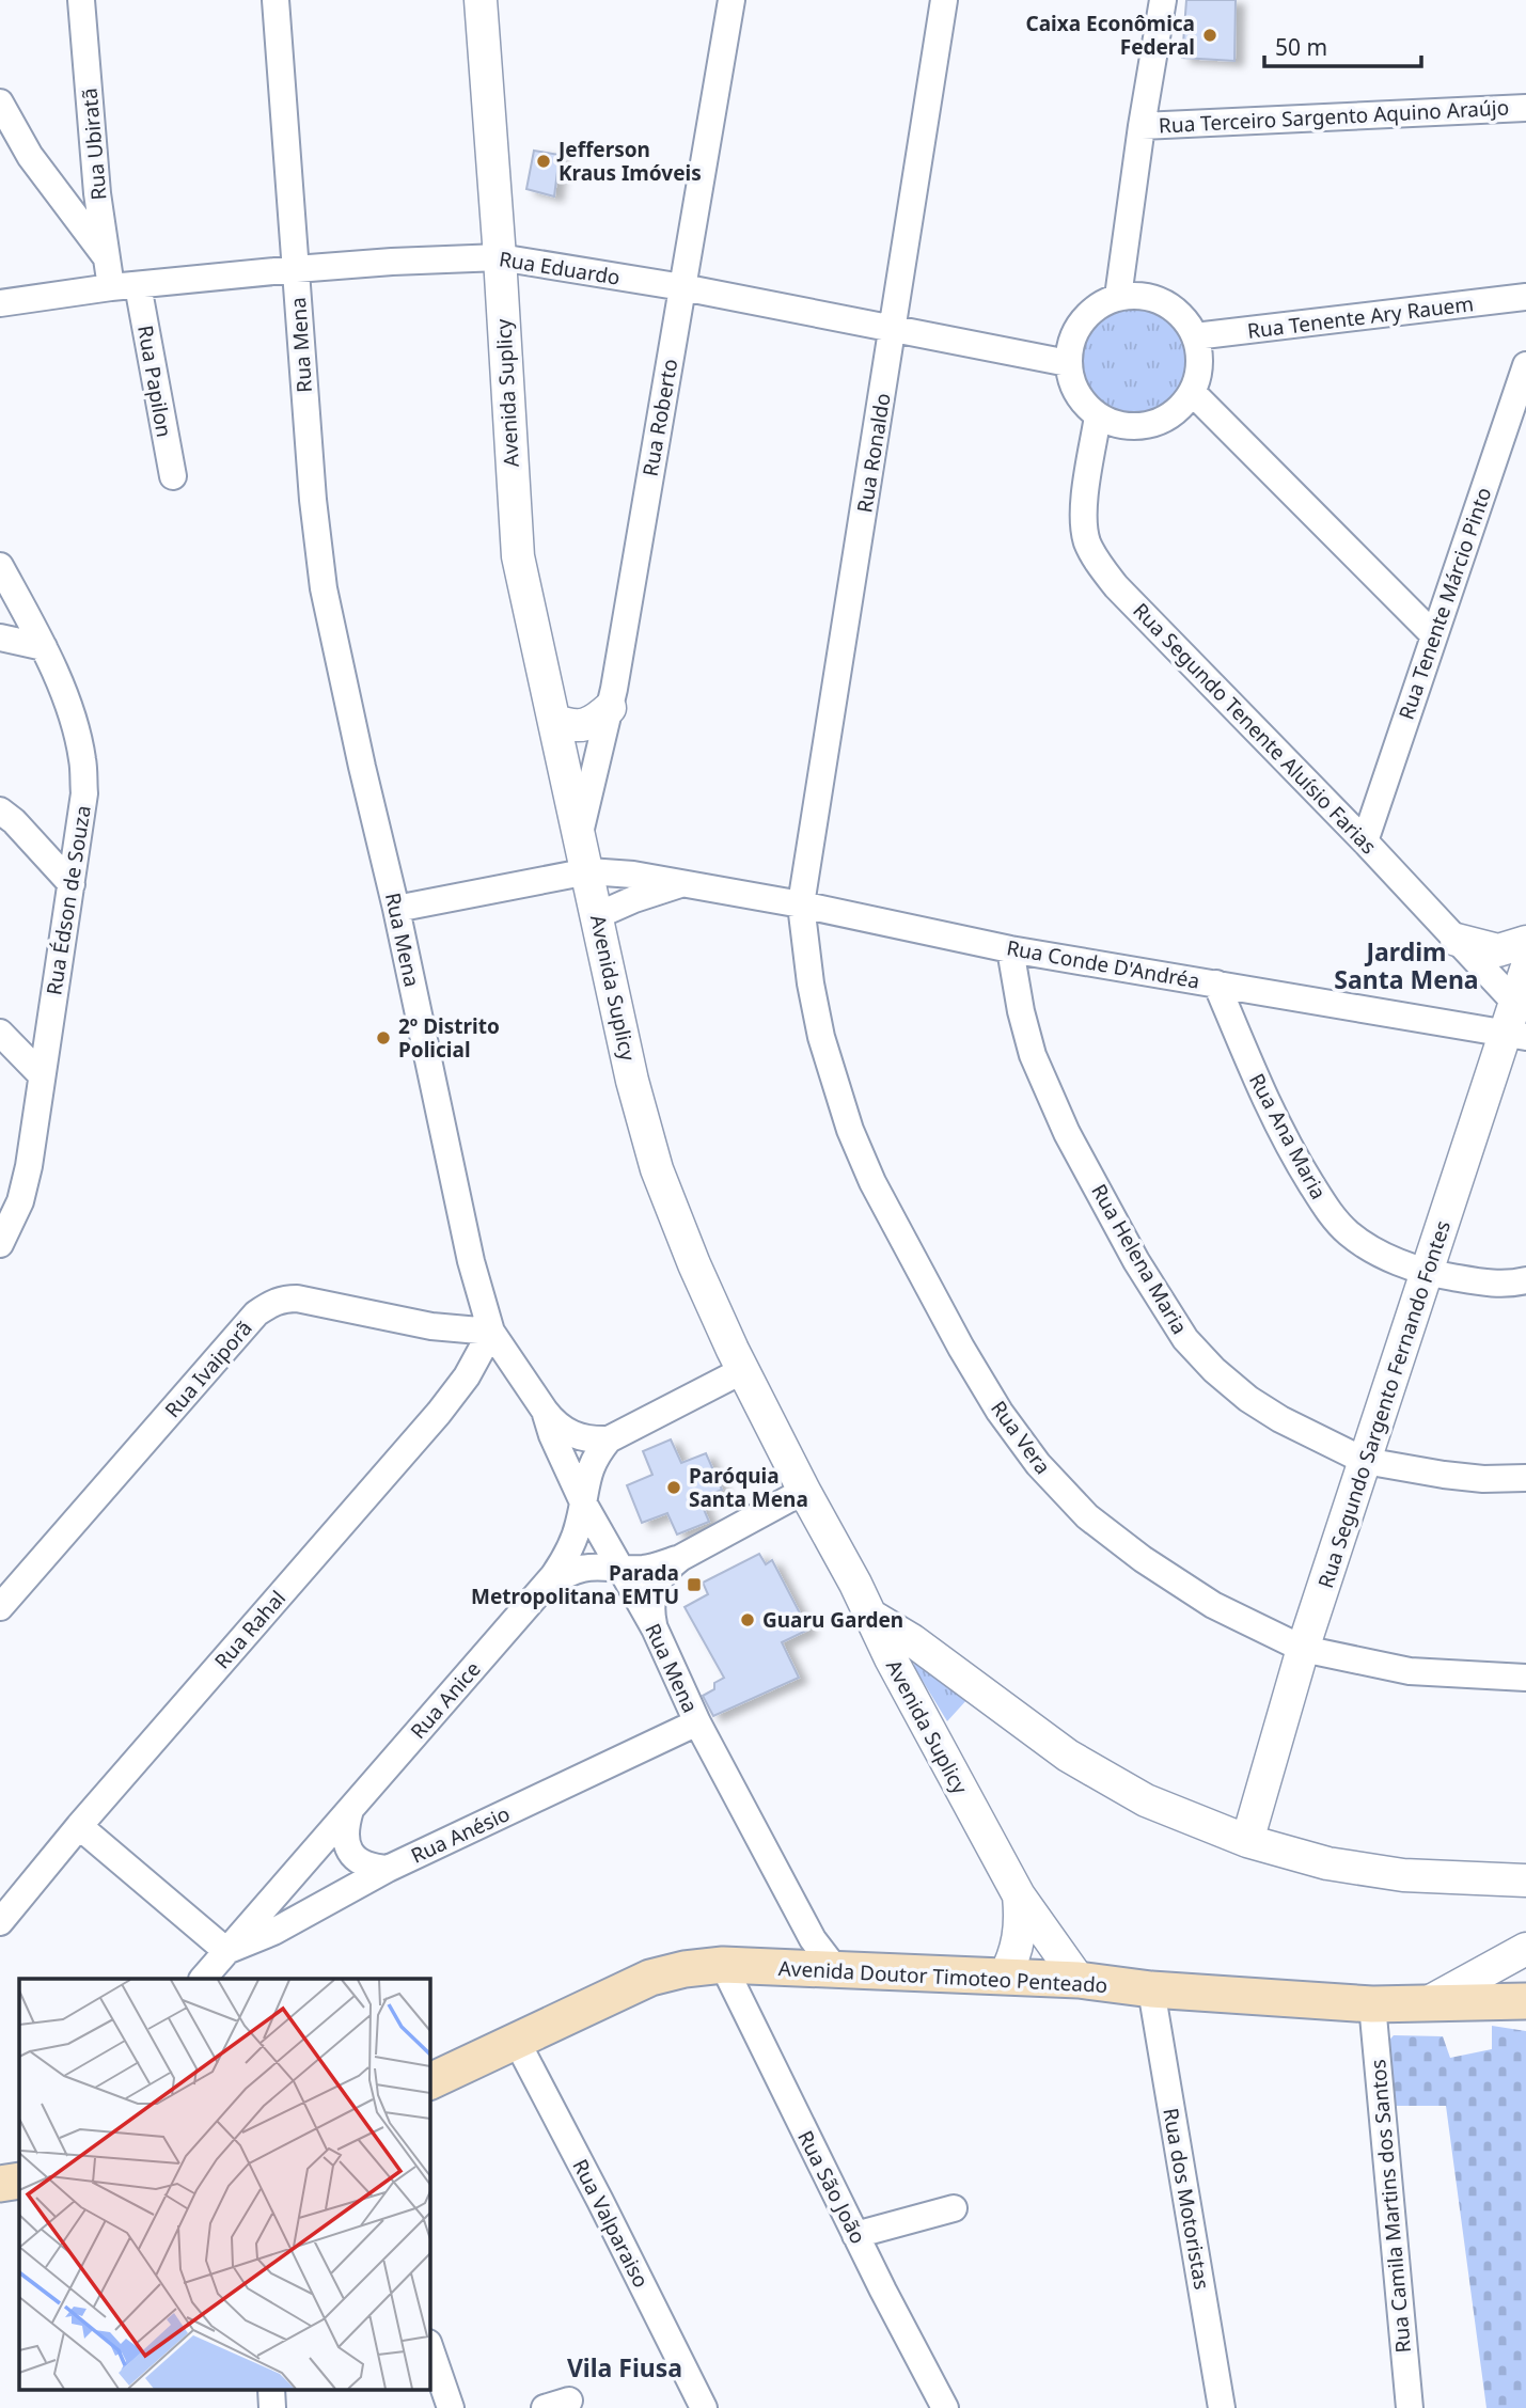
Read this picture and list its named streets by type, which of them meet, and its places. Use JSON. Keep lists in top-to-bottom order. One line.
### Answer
{"streets":{"main road":["Avenida Doutor Timoteo Penteado"],"street":["Rua Terceiro Sargento Aquino Araújo","Rua Ubiratã","Rua Eduardo","Rua Tenente Ary Rauem","Rua Mena","Rua Papilon","Avenida Suplicy","Rua Roberto","Rua Ronaldo","Rua Tenente Márcio Pinto","Rua Segundo Tenente Aluísio Farias","Rua Édson de Souza","Rua Conde D'Andréa","Rua Ana Maria","Rua Helena Maria","Rua Ivaiporã","Rua Segundo Sargento Fernando Fontes","Rua Vera","Rua Rahal","Rua Anice","Rua Anésio","Rua São João","Rua dos Motoristas","Rua Camila Martins dos Santos","Rua Valparaiso"]},"crossings":[["Rua Ubiratã","Rua Eduardo"],["Rua Eduardo","Rua Tenente Ary Rauem"],["Rua Eduardo","Rua Mena"],["Rua Eduardo","Rua Papilon"],["Rua Eduardo","Avenida Suplicy"],["Rua Eduardo","Rua Roberto"],["Rua Eduardo","Rua Ronaldo"],["Rua Eduardo","Rua Segundo Tenente Aluísio Farias"],["Rua Tenente Ary Rauem","Rua Segundo Tenente Aluísio Farias"],["Rua Mena","Rua Conde D'Andréa"],["Rua Mena","Rua Ivaiporã"],["Rua Mena","Rua Rahal"],["Rua Mena","Rua Anice"],["Rua Mena","Rua Anésio"],["Rua Mena","Avenida Doutor Timoteo Penteado"],["Avenida Suplicy","Rua Roberto"],["Avenida Suplicy","Rua Conde D'Andréa"],["Avenida Suplicy","Avenida Doutor Timoteo Penteado"],["Rua Ronaldo","Rua Conde D'Andréa"],["Rua Ronaldo","Rua Vera"],["Rua Tenente Márcio Pinto","Rua Segundo Tenente Aluísio Farias"],["Rua Segundo Tenente Aluísio Farias","Rua Segundo Sargento Fernando Fontes"],["Rua Conde D'Andréa","Rua Ana Maria"],["Rua Conde D'Andréa","Rua Helena Maria"],["Rua Conde D'Andréa","Rua Segundo Sargento Fernando Fontes"],["Rua Conde D'Andréa","Rua Vera"],["Rua Ana Maria","Rua Segundo Sargento Fernando Fontes"],["Rua Helena Maria","Rua Segundo Sargento Fernando Fontes"],["Rua Ivaiporã","Rua Rahal"],["Rua Segundo Sargento Fernando Fontes","Rua Vera"],["Rua Anice","Rua Anésio"],["Avenida Doutor Timoteo Penteado","Rua São João"],["Avenida Doutor Timoteo Penteado","Rua dos Motoristas"],["Avenida Doutor Timoteo Penteado","Rua Camila Martins dos Santos"],["Avenida Doutor Timoteo Penteado","Rua Valparaiso"]],"districts":["Jardim Santa Mena","Vila Fiusa"],"places":{"other":["Caixa Econômica Federal","Jefferson Kraus Imóveis","2º Distrito Policial","Paróquia Santa Mena","Guaru Garden"],"transit":["Parada Metropolitana EMTU"]},"scale_bar":"50 m"}
